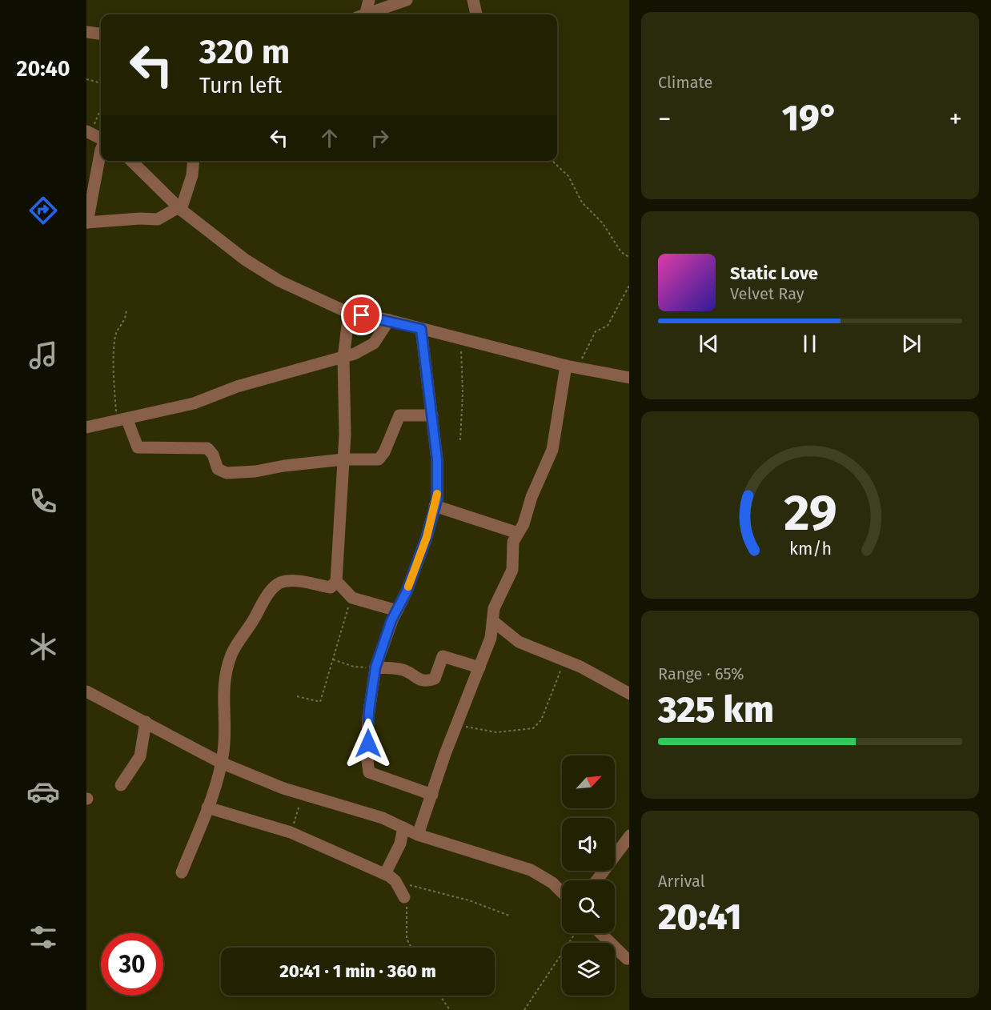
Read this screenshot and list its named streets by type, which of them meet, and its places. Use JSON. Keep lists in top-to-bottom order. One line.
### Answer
{"north":"top right","page":{"tabs":"20:40","tile":["Climate",["Range · 65%","325 km"],["Arrival","20:41"]],"turn":["320 m","Turn left"],"heat":["−","19°","+"],"song":["Static Love","Velvet Ray"],"limit":"30","trip":"20:41 · 1 min · 360 m","gauge":["29","km/h"]}}
